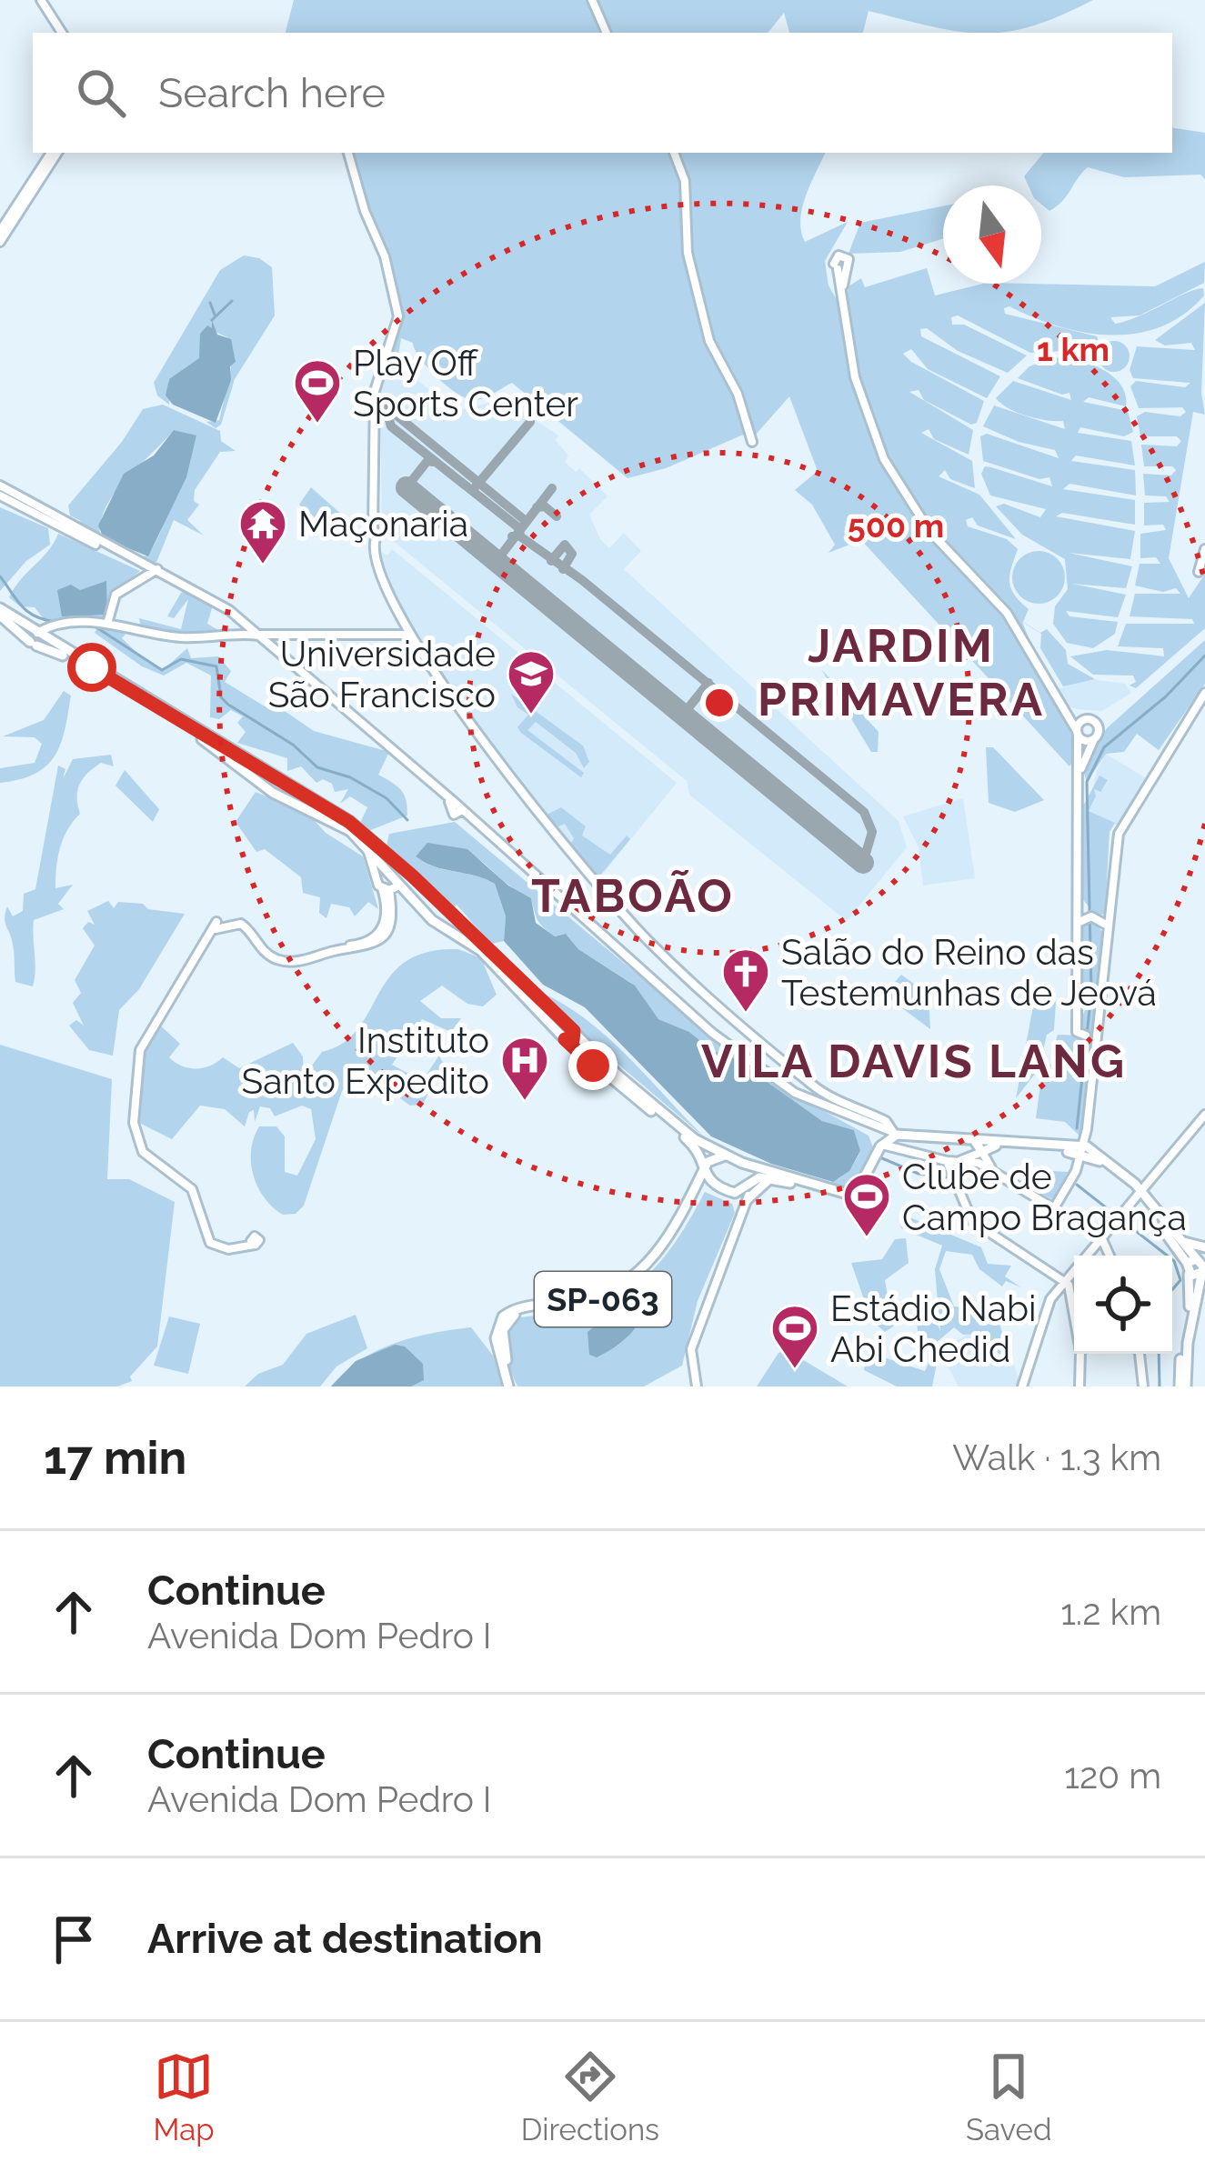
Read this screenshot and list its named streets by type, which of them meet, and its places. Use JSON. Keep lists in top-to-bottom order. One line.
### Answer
{"streets":{"main road":["SP-063"]},"districts":["JARDIM PRIMAVERA","TABOÃO","VILA DAVIS LANG"],"places":{"sports":["Play Off Sports Center","Clube de Campo Bragança","Estádio Nabi Abi Chedid"],"temple":["Maçonaria"],"school or university":["Universidade São Francisco"],"church":["Salão do Reino das Testemunhas de Jeová"],"hospital":["Instituto Santo Expedito"]},"north":"bottom","page":{"search":"Search here","heading":["17 min","Walk · 1.3 km"],"list":[["Continue","Avenida Dom Pedro I","1.2 km"],["Continue","Avenida Dom Pedro I","120 m"],"Arrive at destination"],"nav":["Map","Directions","Saved"]},"rings":["1 km","500 m"]}
